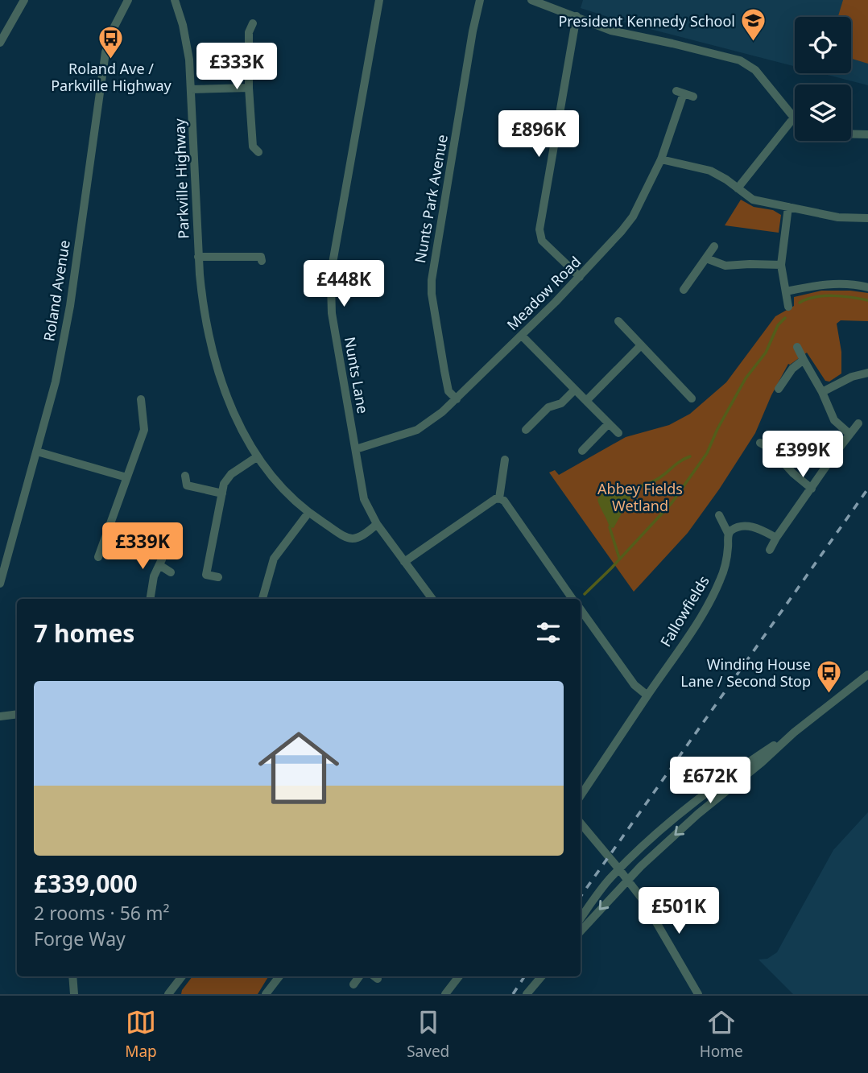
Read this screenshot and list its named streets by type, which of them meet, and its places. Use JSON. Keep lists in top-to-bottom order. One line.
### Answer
{"streets":{"street":["Parkville Highway","Nunts Park Avenue","Roland Avenue","Meadow Road","Nunts Lane","Fallowfields"]},"crossings":[["Parkville Highway","Nunts Lane"],["Nunts Park Avenue","Meadow Road"],["Meadow Road","Nunts Lane"]],"parks":["Abbey Fields Wetland"],"places":{"school or university":["President Kennedy School"],"bus stop":["Roland Ave / Parkville Highway","Winding House Lane / Second Stop"]},"page":{"price":["£333K","£896K","£448K","£399K","£339K","£672K","£501K"],"heading":"7 homes","list":[{"name":"£339,000","note":"2 rooms · 56 m² · Forge Way"}],"tabs":["Map","Saved","Home"]}}
